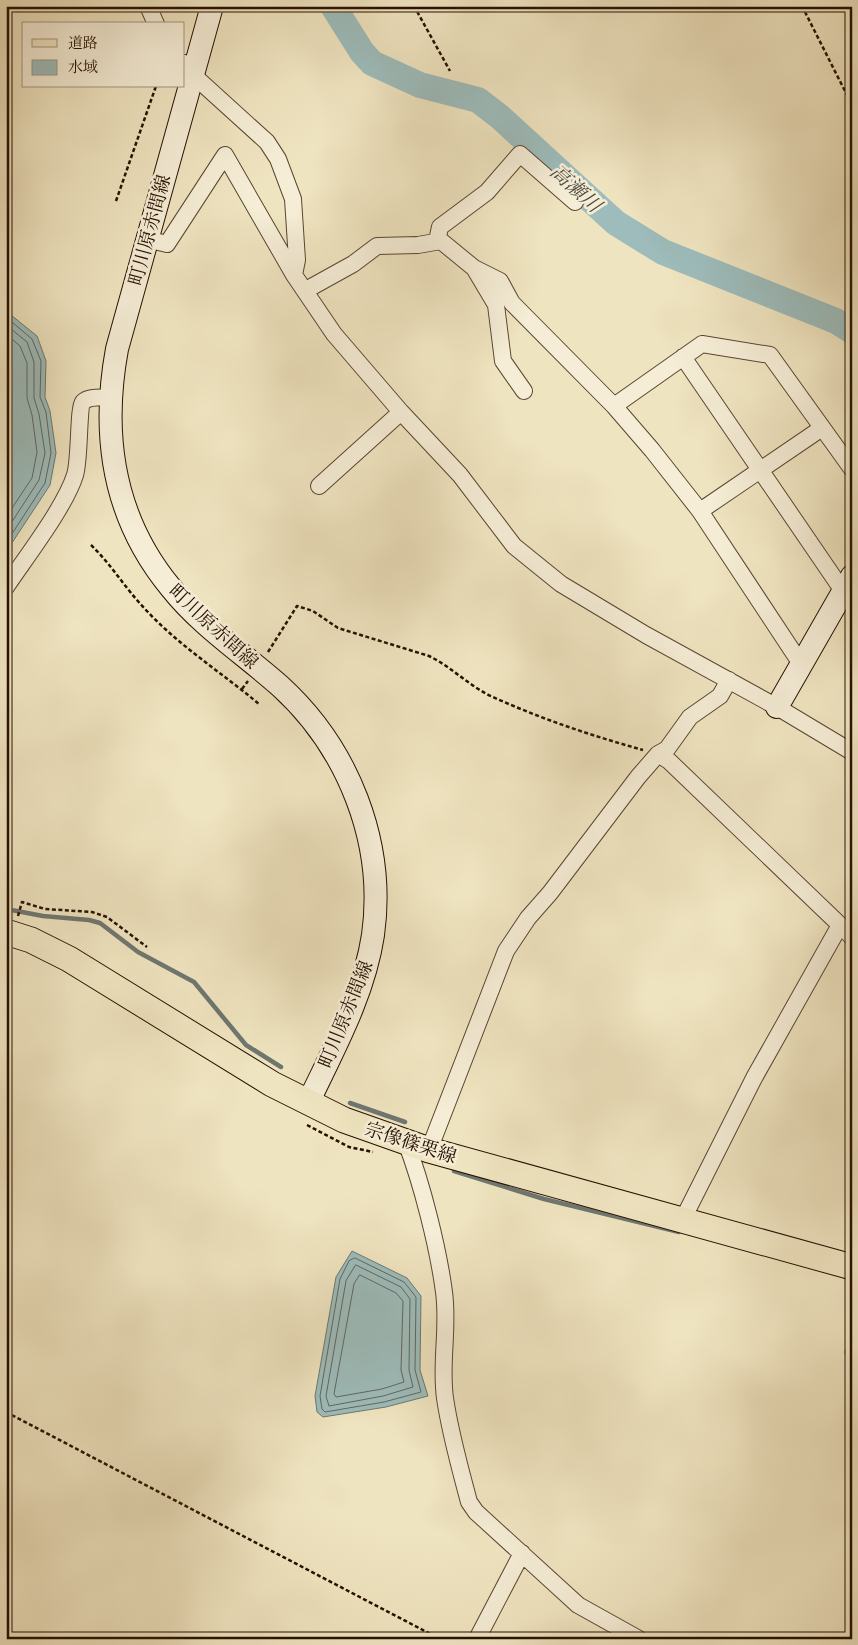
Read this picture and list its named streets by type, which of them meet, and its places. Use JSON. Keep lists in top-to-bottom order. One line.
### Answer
{"streets":{"main road":["町川原赤間線","宗像篠栗線"]},"crossings":[["町川原赤間線","宗像篠栗線"]],"water":["高瀬川"],"legend":["道路","水域"]}
